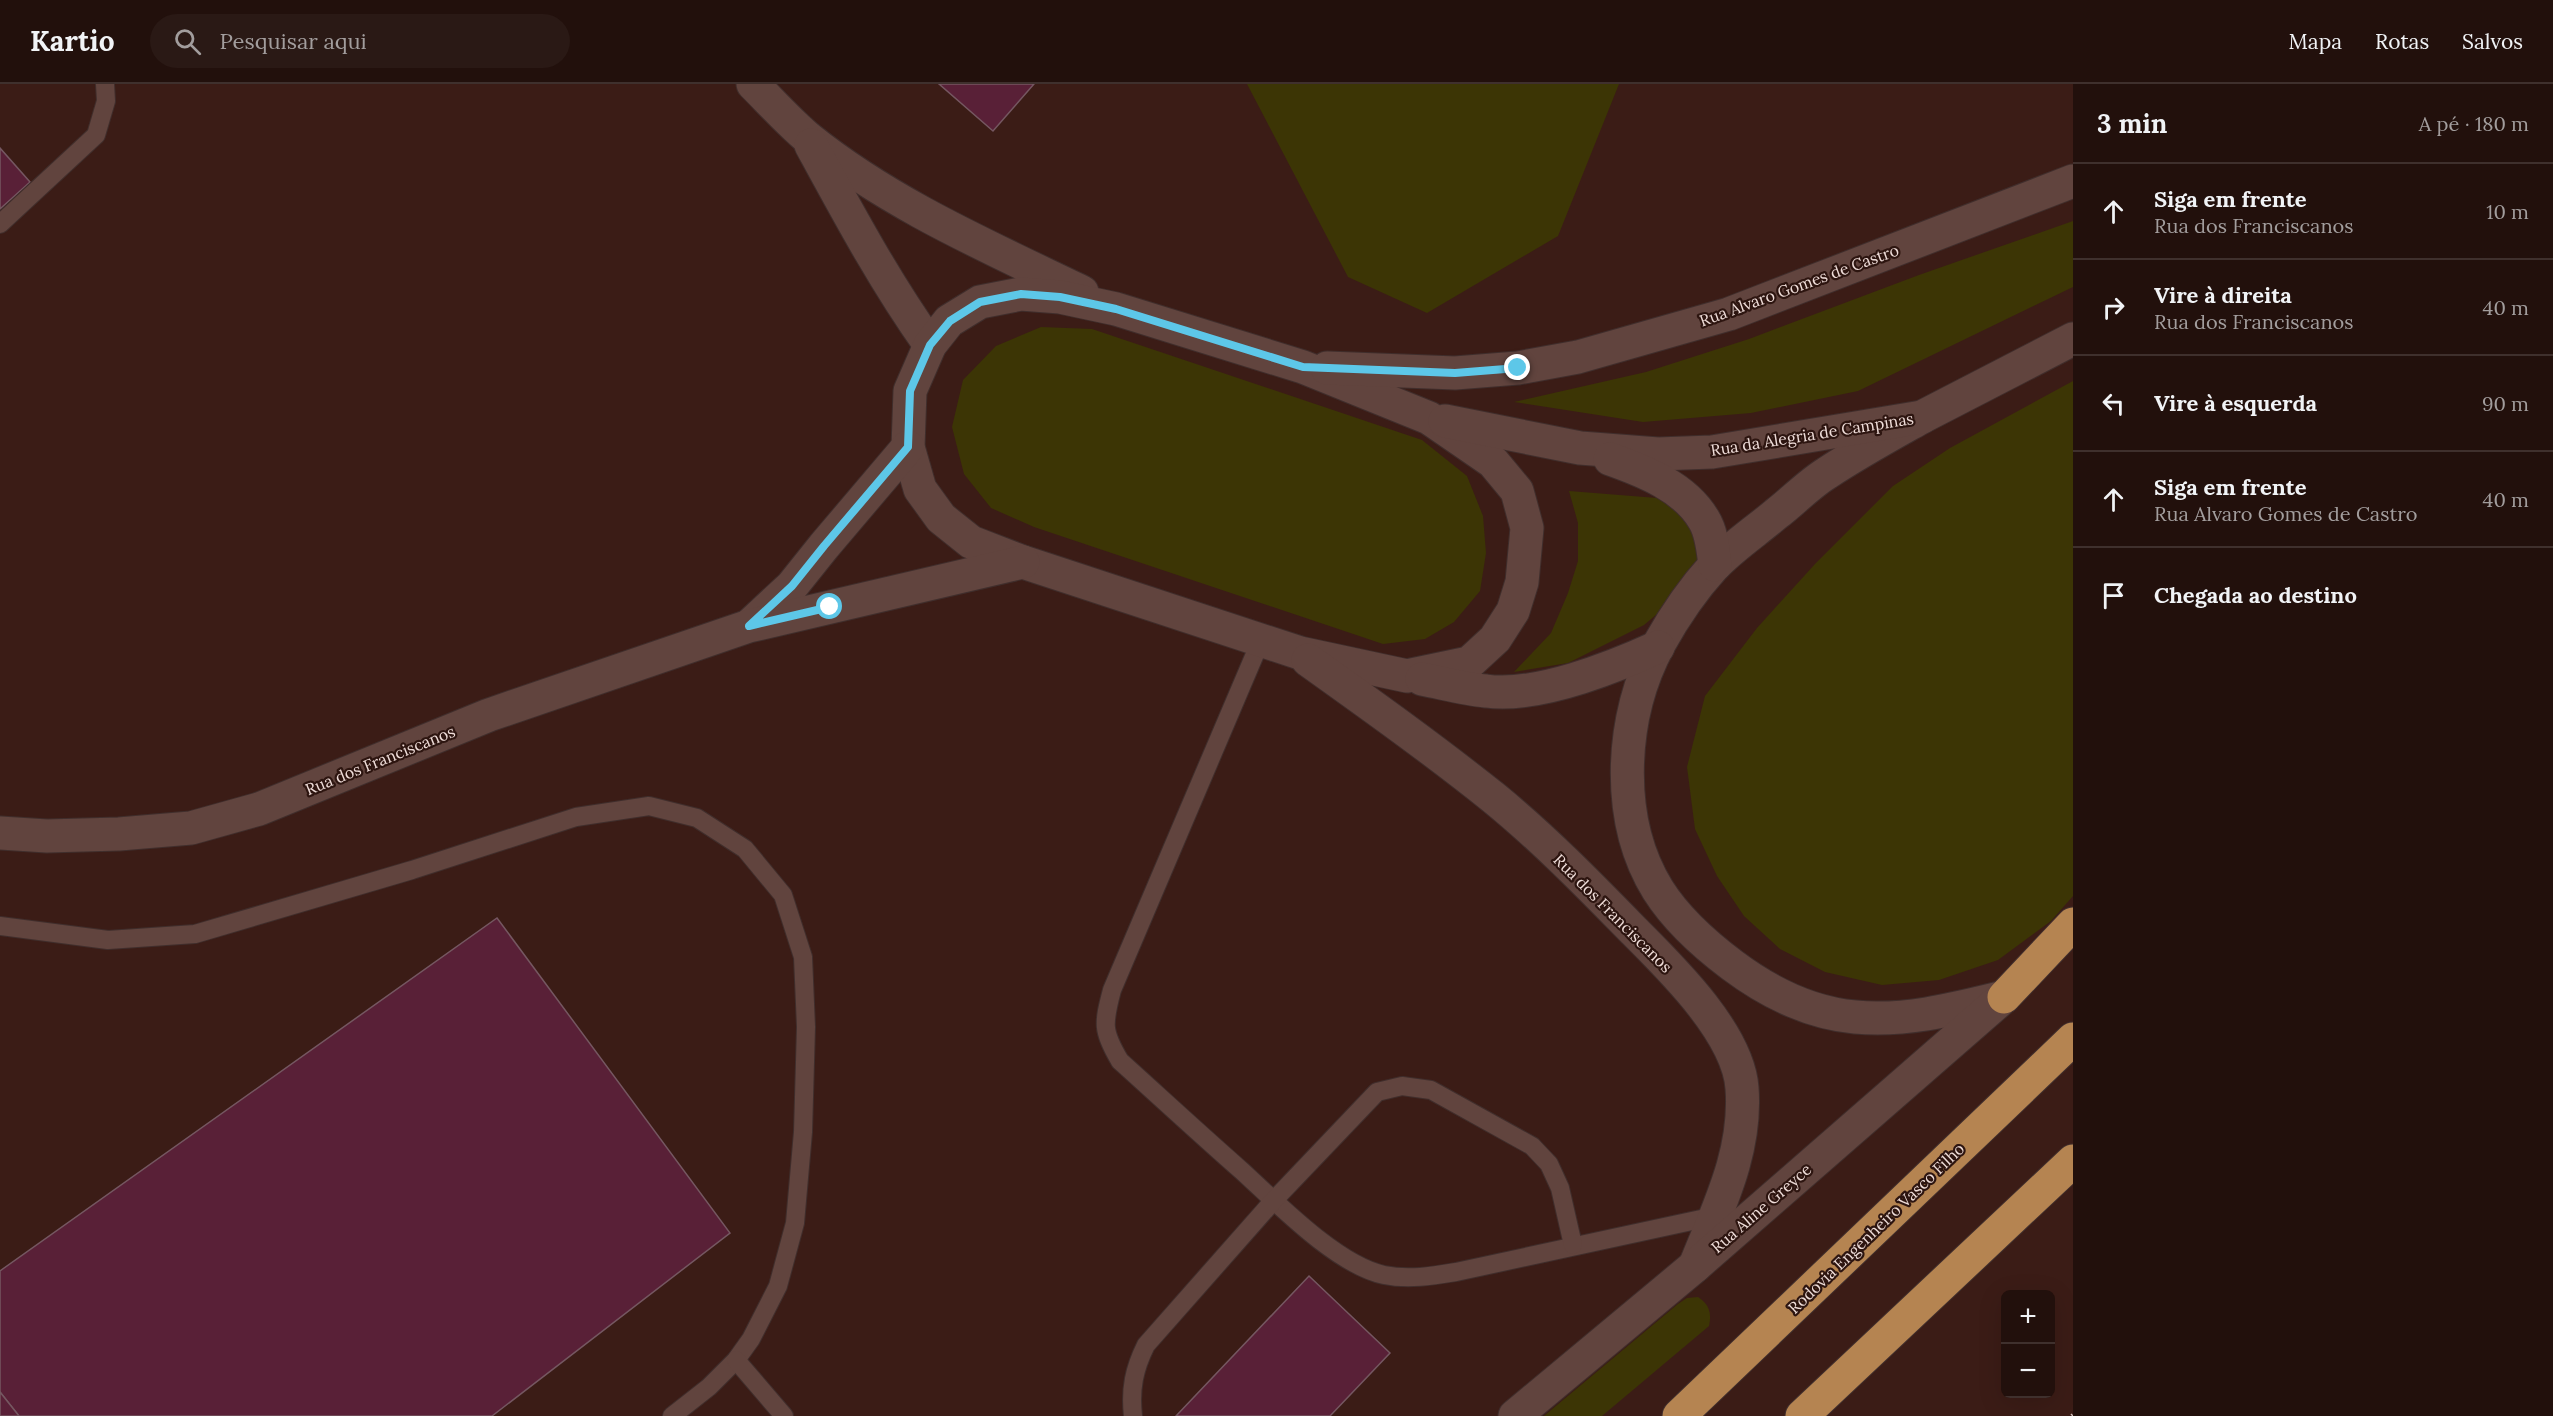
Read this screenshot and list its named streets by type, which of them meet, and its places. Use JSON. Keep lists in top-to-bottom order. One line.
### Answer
{"streets":{"highway":["Rodovia Engenheiro Vasco Filho"],"main road":["Rua Alvaro Gomes de Castro","Rua da Alegria de Campinas","Rua dos Franciscanos","Rua Aline Greyce"]},"crossings":[["Rua dos Franciscanos","Rua Aline Greyce"]],"page":{"header":"Kartio","search":"Pesquisar aqui","nav":["Mapa","Rotas","Salvos"],"heading":["3 min","A pé · 180 m"],"list":[["Siga em frente","Rua dos Franciscanos","10 m"],["Vire à direita","Rua dos Franciscanos","40 m"],["Vire à esquerda","90 m"],["Siga em frente","Rua Alvaro Gomes de Castro","40 m"],"Chegada ao destino"],"map_buttons":["+","−"]}}
